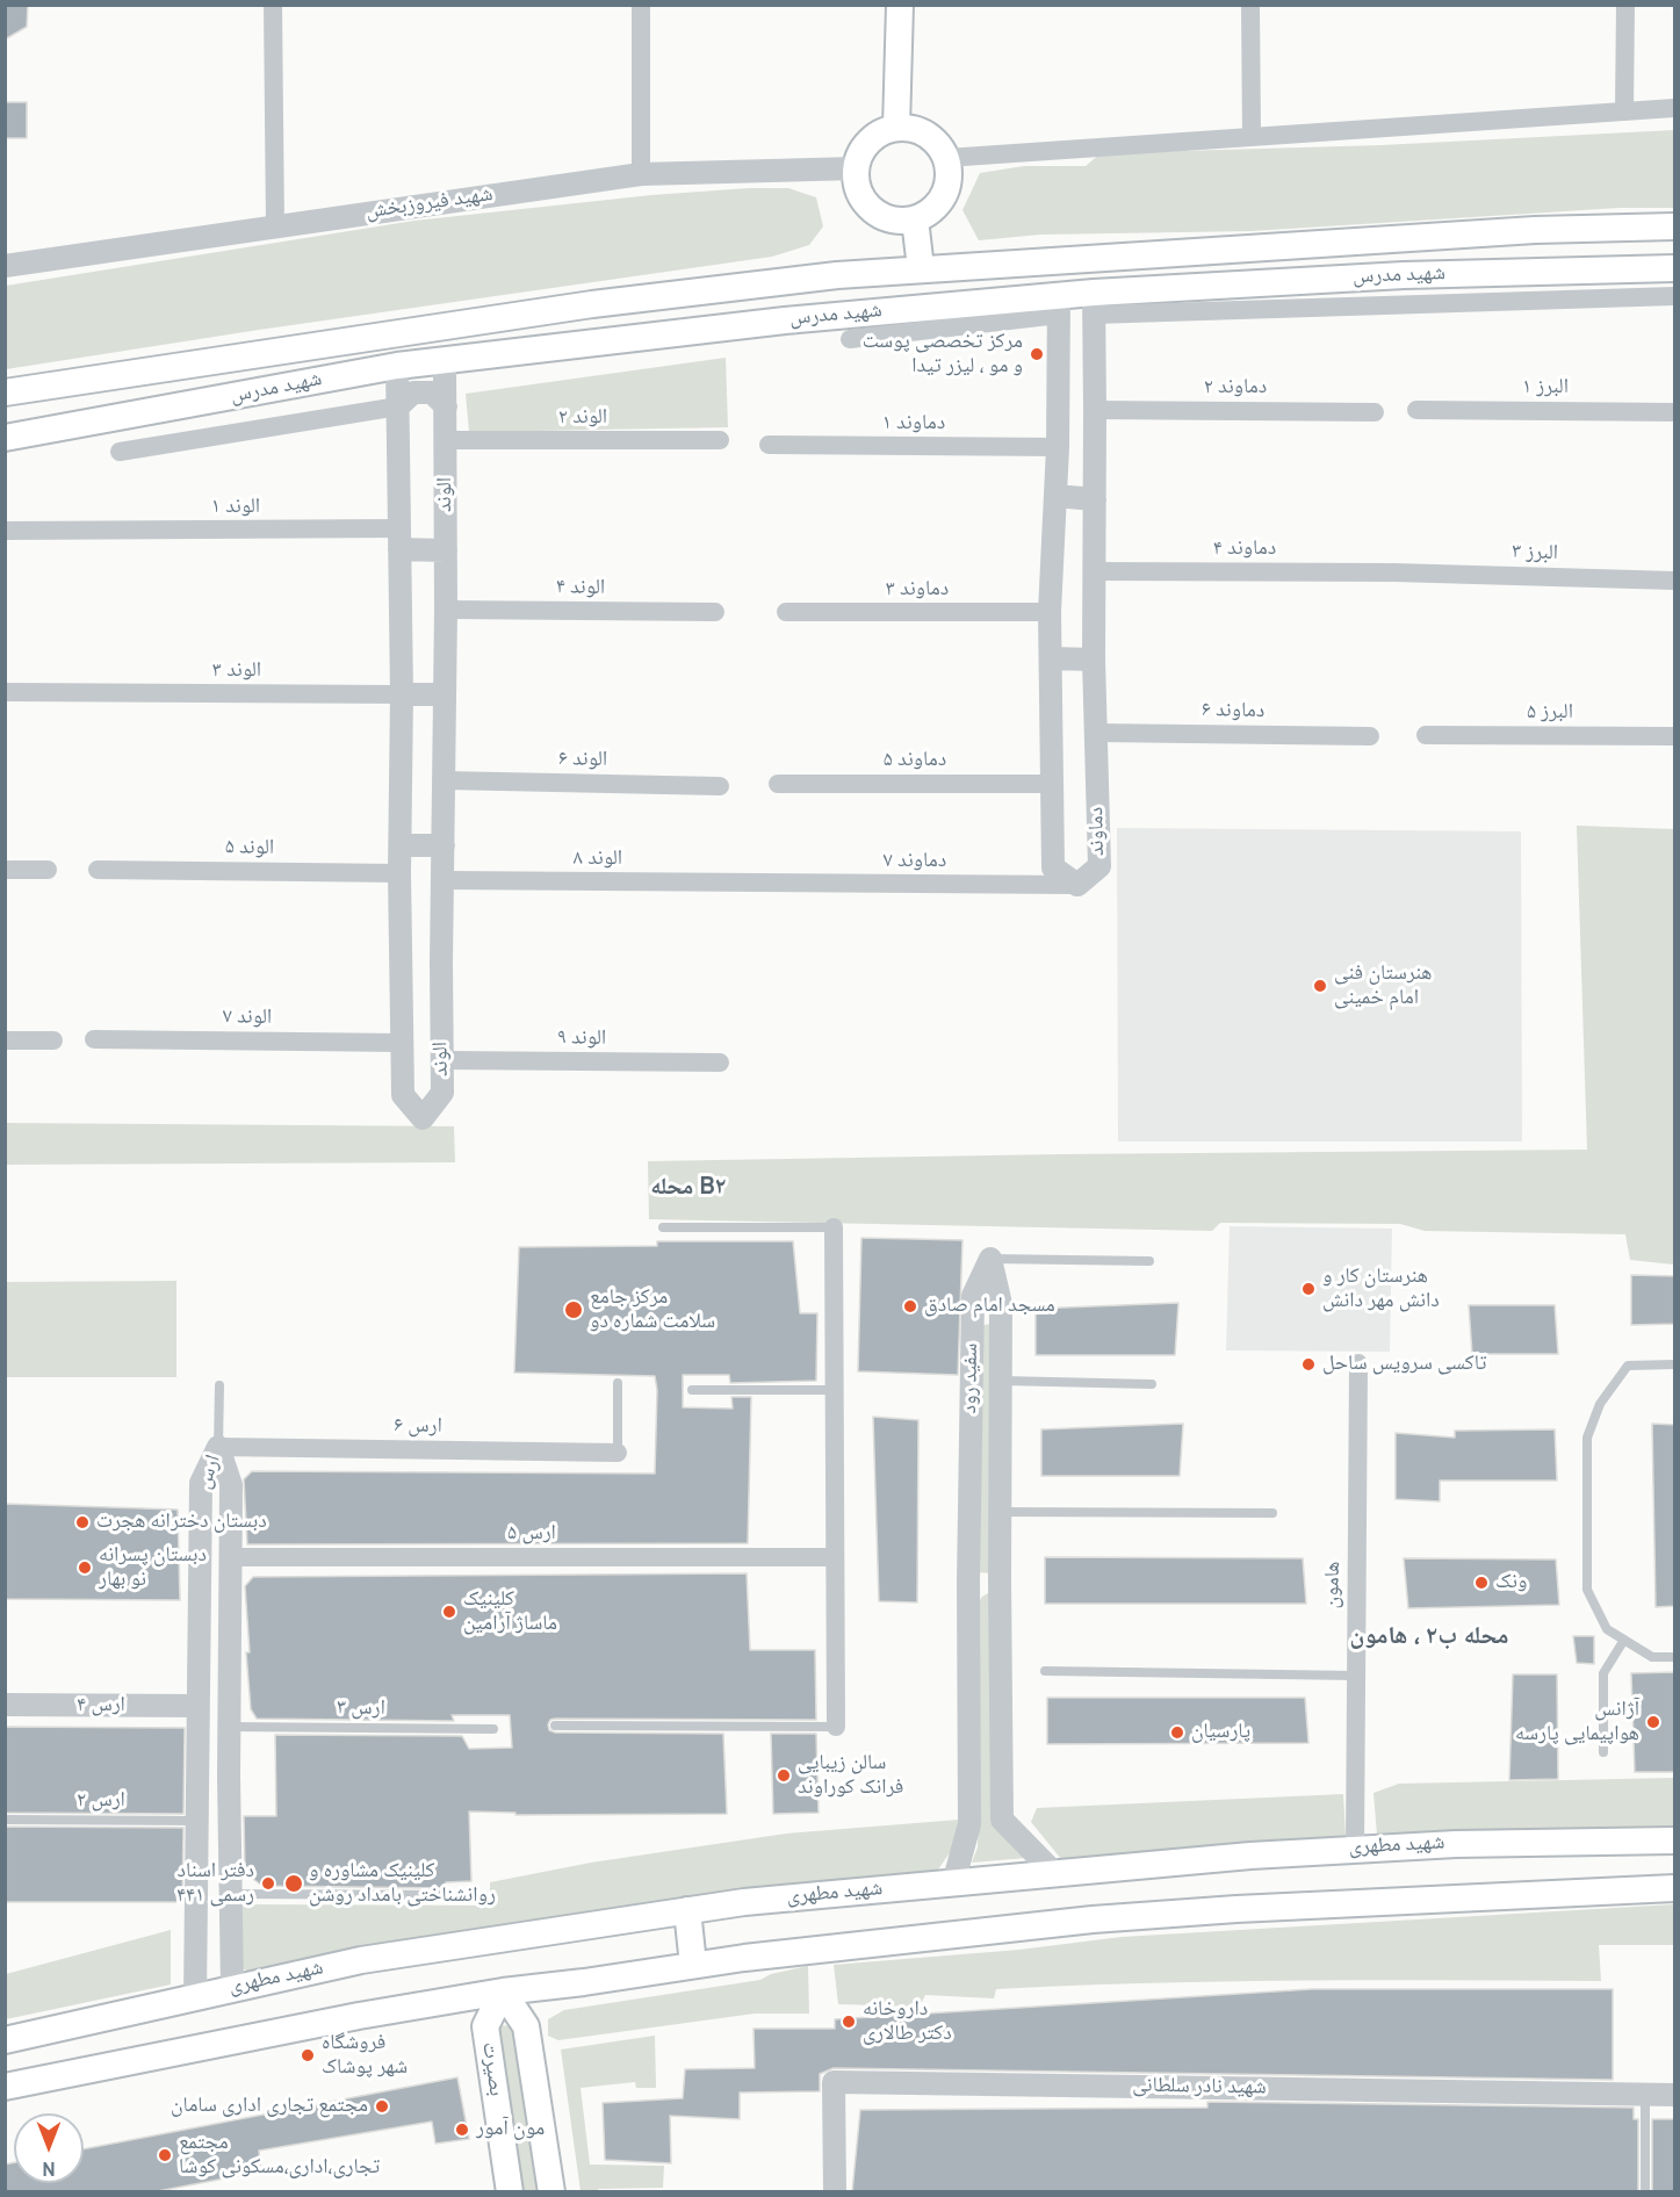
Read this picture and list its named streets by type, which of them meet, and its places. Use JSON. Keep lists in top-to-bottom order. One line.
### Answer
{"streets":{"main road":["شهید مدرس","شهید مطهری","بصیرت"],"street":["شهید فیروزبخش","دماوند ۲","البرز ۱","الوند ۲","دماوند ۱","الوند","الوند ۱","دماوند ۴","البرز ۳","الوند ۴","دماوند ۳","الوند ۳","دماوند ۶","البرز ۵","الوند ۶","دماوند ۵","دماوند","الوند ۵","الوند ۸","دماوند ۷","الوند ۷","الوند ۹","سفید رود","ارس ۶","ارس","ارس ۵","هامون","ارس ۴","شهید نادر سلطانی"],"lane":["ارس ۳","ارس ۲"]},"crossings":[["شهید مدرس","الوند"],["شهید مدرس","دماوند"],["دماوند ۲","دماوند"],["الوند ۲","الوند"],["دماوند ۱","دماوند"],["الوند","الوند ۱"],["الوند","الوند ۴"],["الوند","الوند ۳"],["الوند","الوند ۶"],["الوند","الوند ۵"],["الوند","الوند ۸"],["الوند","الوند ۷"],["الوند","الوند ۹"],["دماوند ۴","البرز ۳"],["دماوند ۴","دماوند"],["دماوند ۳","دماوند"],["دماوند ۶","دماوند"],["دماوند ۵","دماوند"],["دماوند","دماوند ۷"],["الوند ۸","دماوند ۷"],["سفید رود","شهید مطهری"],["ارس ۶","ارس"],["ارس","ارس ۵"],["ارس","ارس ۴"],["ارس","ارس ۳"],["ارس","ارس ۲"],["ارس","شهید مطهری"],["هامون","شهید مطهری"]],"districts":["محله B۲","محله ب۲ ، هامون"],"places":["مرکز تخصصی پوست و مو ، لیزر تیدا","هنرستان فنی امام خمینی","هنرستان کار و دانش مهر دانش","مسجد امام صادق","مرکز جامع سلامت شماره دو","تاکسی سرویس ساحل","دبستان دخترانه هجرت","دبستان پسرانه نو بهار","ونک","کلینیک ماساژ آرامین","آژانس هواپیمایی پارسه","پارسیان","سالن زیبایی فرانک کوراوند","دفتر اسناد رسمی ۴۴۱","کلینیک مشاوره و روانشناختی بامداد روشن","داروخانه دکتر طالاری","فروشگاه شهر پوشاک","مجتمع تجاری اداری سامان","مون آمور","مجتمع تجاری،اداری،مسکونی کوشا"],"north":"bottom"}
